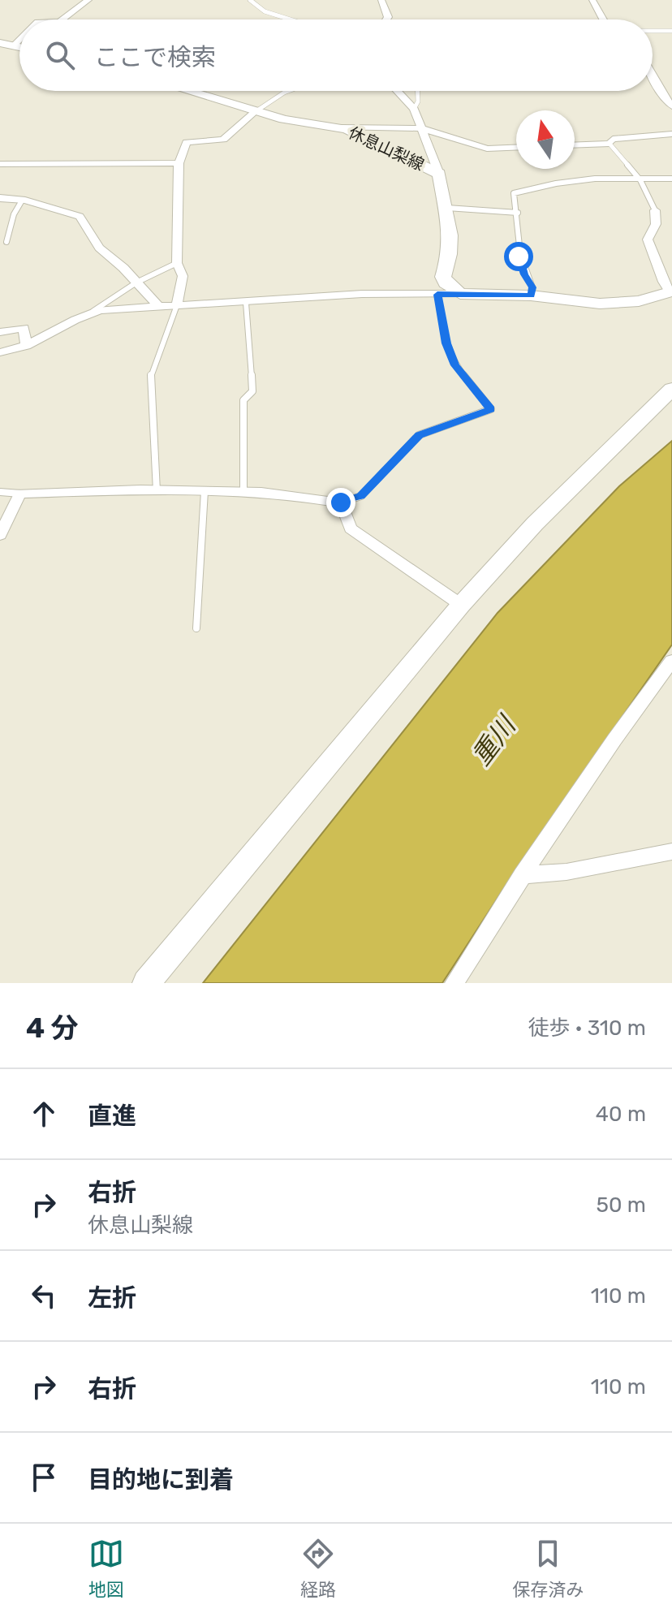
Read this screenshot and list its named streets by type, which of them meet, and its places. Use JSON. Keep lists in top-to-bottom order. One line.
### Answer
{"streets":{"main road":["休息山梨線"]},"water":["重川"],"north":"top","page":{"search":"ここで検索","heading":["4 分","徒歩 · 310 m"],"list":[["直進","40 m"],["右折","休息山梨線","50 m"],["左折","110 m"],["右折","110 m"],"目的地に到着"],"nav":["地図","経路","保存済み"]}}
